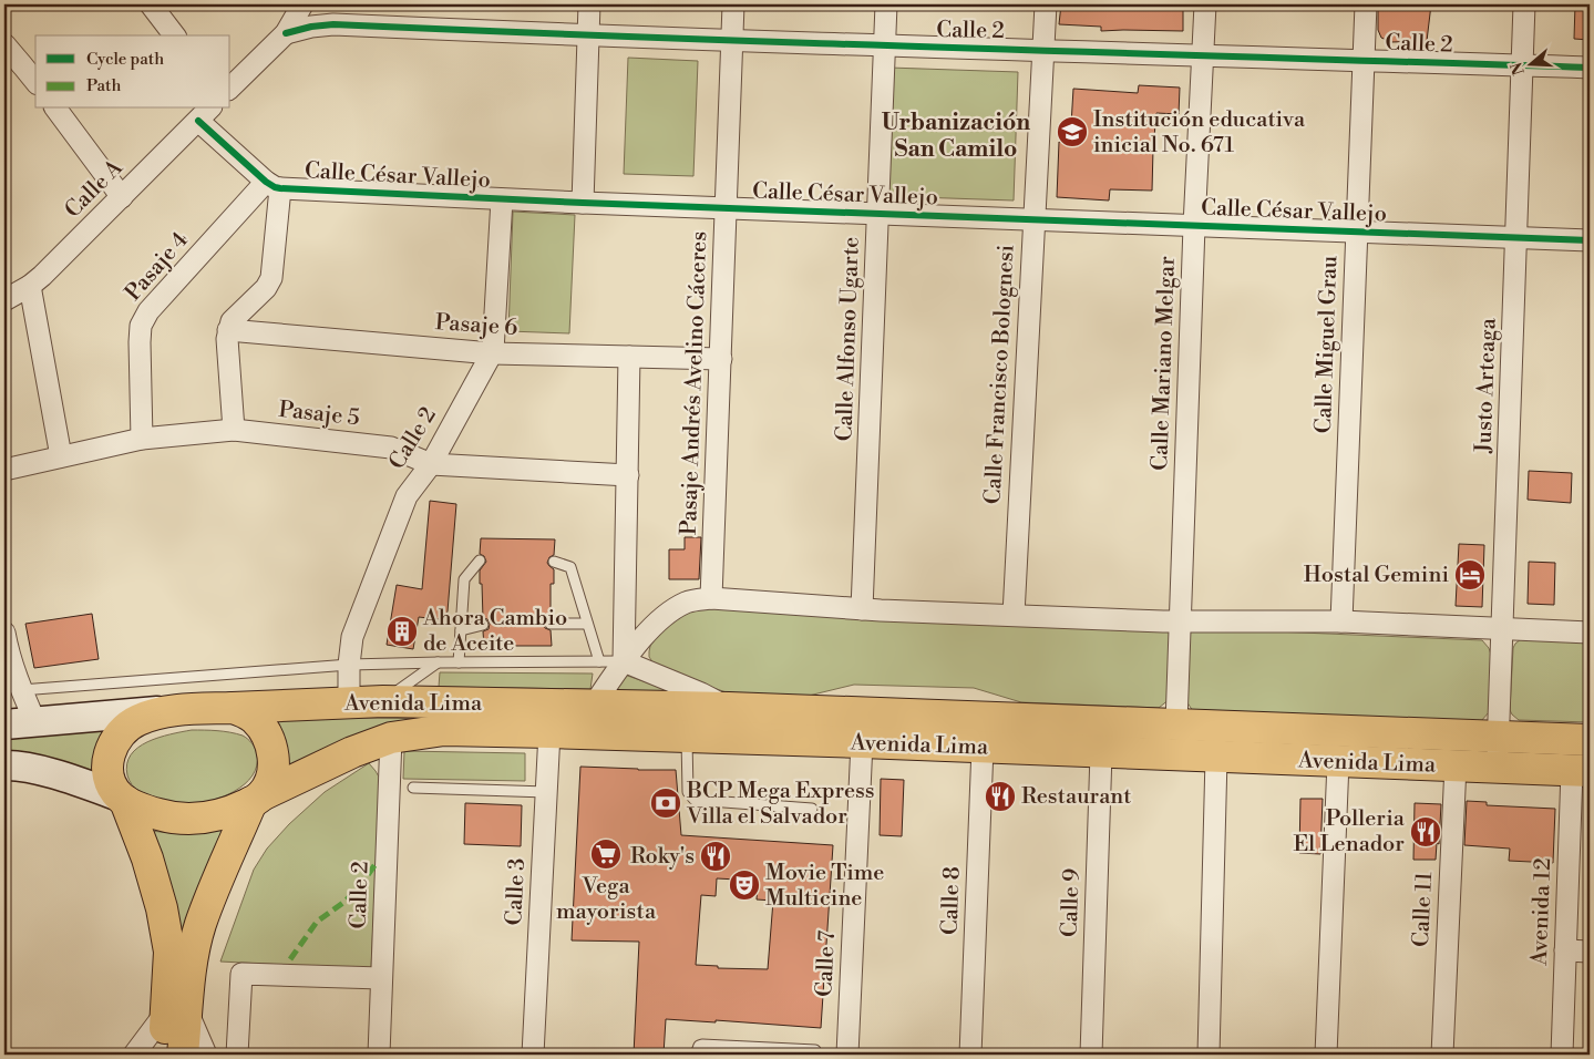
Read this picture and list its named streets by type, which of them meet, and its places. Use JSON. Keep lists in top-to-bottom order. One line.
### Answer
{"streets":{"main road":["Avenida Lima"],"street":["Calle 2","Calle César Vallejo","Calle A","Pasaje 4","Pasaje 6","Calle Alfonso Ugarte","Calle Miguel Grau","Calle Mariano Melgar","Calle Francisco Bolognesi","Pasaje Andrés Avelino Cáceres","Justo Arteaga","Pasaje 5","Calle 3","Calle 8","Calle 9","Calle 11","Avenida 12","Calle 7"]},"crossings":[["Calle 2","Calle César Vallejo"],["Calle 2","Pasaje 6"],["Calle 2","Calle Alfonso Ugarte"],["Calle 2","Calle Miguel Grau"],["Calle 2","Calle Mariano Melgar"],["Calle 2","Calle Francisco Bolognesi"],["Calle 2","Pasaje Andrés Avelino Cáceres"],["Calle 2","Justo Arteaga"],["Calle 2","Pasaje 5"],["Calle 2","Avenida Lima"],["Calle César Vallejo","Pasaje 4"],["Calle César Vallejo","Calle Alfonso Ugarte"],["Calle César Vallejo","Calle Miguel Grau"],["Calle César Vallejo","Calle Mariano Melgar"],["Calle César Vallejo","Calle Francisco Bolognesi"],["Calle César Vallejo","Pasaje Andrés Avelino Cáceres"],["Calle César Vallejo","Justo Arteaga"],["Pasaje 4","Pasaje 5"],["Pasaje 6","Pasaje Andrés Avelino Cáceres"],["Calle Mariano Melgar","Avenida Lima"],["Justo Arteaga","Avenida Lima"],["Avenida Lima","Calle 3"],["Avenida Lima","Calle 8"],["Avenida Lima","Calle 9"],["Avenida Lima","Calle 11"],["Avenida Lima","Avenida 12"],["Avenida Lima","Calle 7"]],"districts":["Urbanización San Camilo"],"places":{"school or university":["Institución educativa inicial No. 671"],"hotel":["Hostal Gemini"],"building":["Ahora Cambio de Aceite"],"restaurant":["Restaurant","Polleria El Lenador","Roky's"],"bank":["BCP Mega Express Villa el Salvador"],"supermarket":["Vega mayorista"],"theatre":["Movie Time Multicine"]},"legend":["Cycle path","Path"],"north":"left"}
